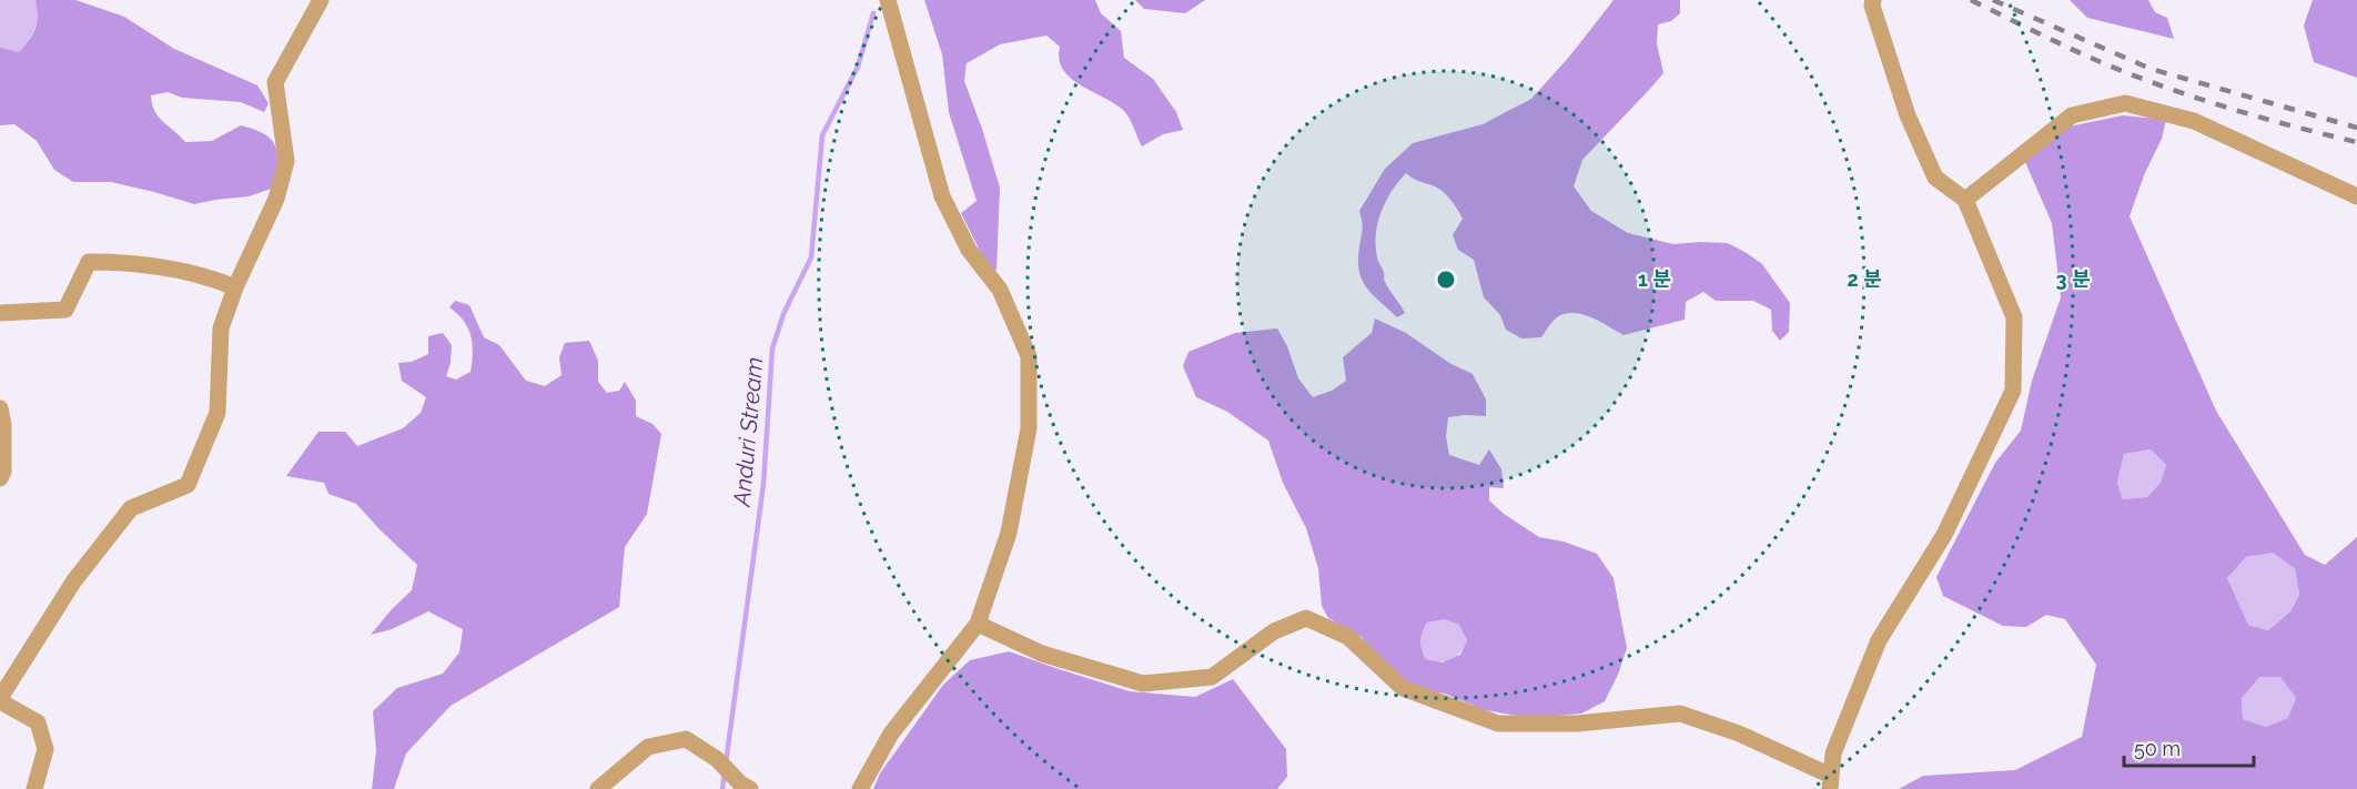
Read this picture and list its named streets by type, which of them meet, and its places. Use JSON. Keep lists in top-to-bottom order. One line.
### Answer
{"water":["Anduri Stream"],"scale_bar":"50 m","rings":["1 분","2 분","3 분"]}
